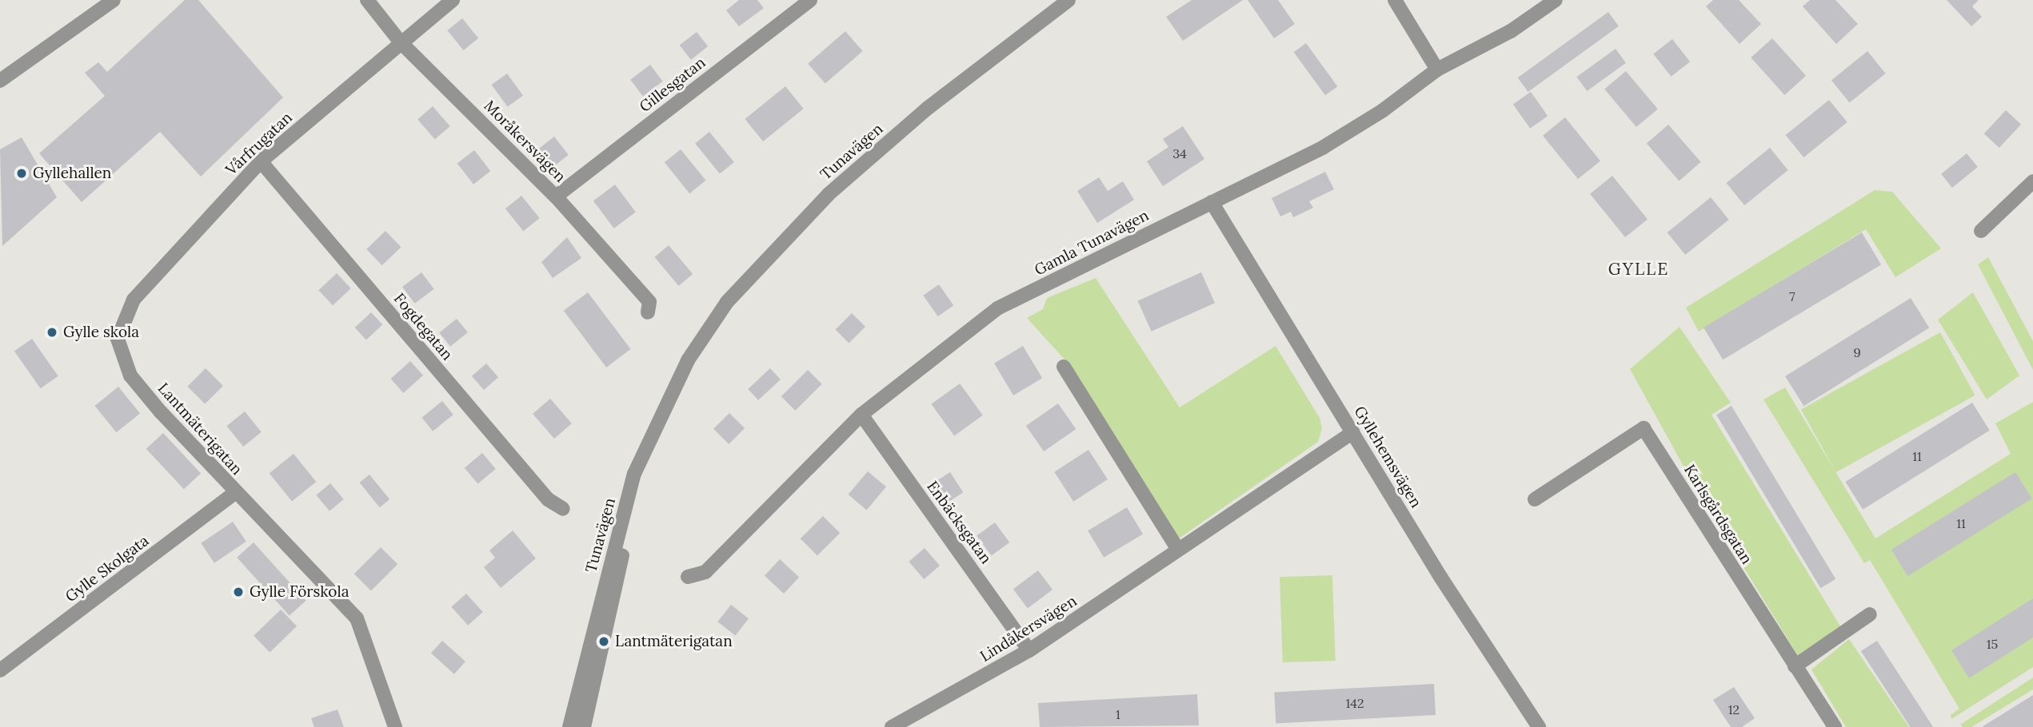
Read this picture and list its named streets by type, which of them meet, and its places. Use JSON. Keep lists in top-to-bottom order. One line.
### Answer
{"streets":{"street":["Gillesgatan","Moråkersvägen","Vårfrugatan","Tunavägen","Gamla Tunavägen","Fogdegatan","Lantmäterigatan","Gyllehemsvägen","Karlsgårdsgatan","Enbäcksgatan","Gylle Skolgata","Lindåkersvägen"]},"crossings":[["Gillesgatan","Moråkersvägen"],["Moråkersvägen","Vårfrugatan"],["Vårfrugatan","Fogdegatan"],["Vårfrugatan","Lantmäterigatan"],["Gamla Tunavägen","Gyllehemsvägen"],["Gamla Tunavägen","Enbäcksgatan"],["Lantmäterigatan","Gylle Skolgata"],["Gyllehemsvägen","Lindåkersvägen"],["Enbäcksgatan","Lindåkersvägen"]],"districts":["GYLLE"],"places":["Gyllehallen","Gylle skola","Gylle Förskola","Lantmäterigatan"],"house_numbers":["34","7","9","11","11","15","142","12","1"]}
